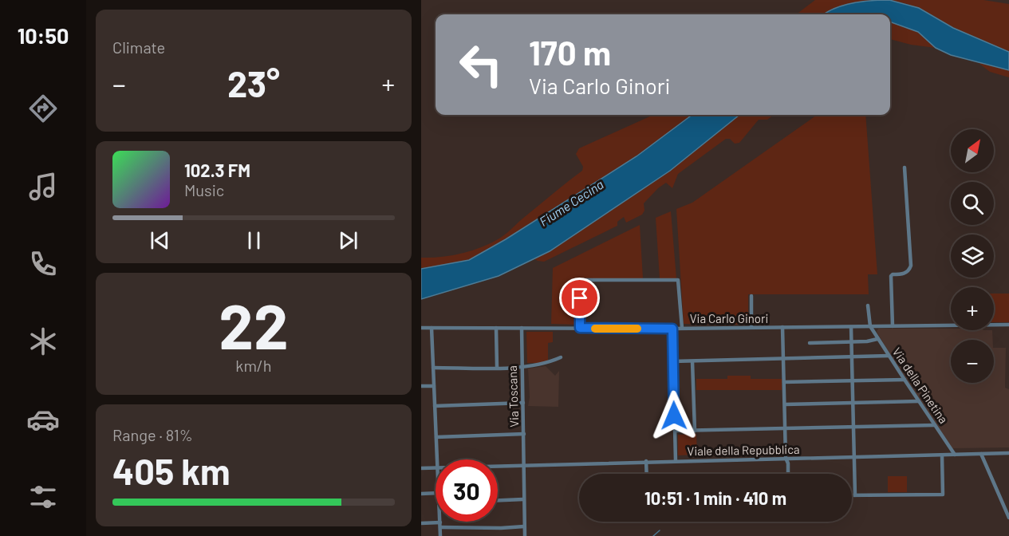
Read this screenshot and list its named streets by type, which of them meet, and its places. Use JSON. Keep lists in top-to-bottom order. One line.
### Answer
{"streets":{"street":["Via Carlo Ginori","Via della Pinetina","Via Toscana","Viale della Repubblica"]},"crossings":[["Via Carlo Ginori","Via della Pinetina"],["Via Carlo Ginori","Via Toscana"],["Via della Pinetina","Viale della Repubblica"],["Via Toscana","Viale della Repubblica"]],"water":["Fiume Cecina"],"north":"top right","page":{"tabs":"10:50","tile":["Climate",["22","km/h"],["Range · 81%","405 km"]],"turn":["170 m","Via Carlo Ginori"],"heat":["−","23°","+"],"map_buttons":["+","−"],"song":["102.3 FM","Music"],"limit":"30","trip":"10:51 · 1 min · 410 m"}}
